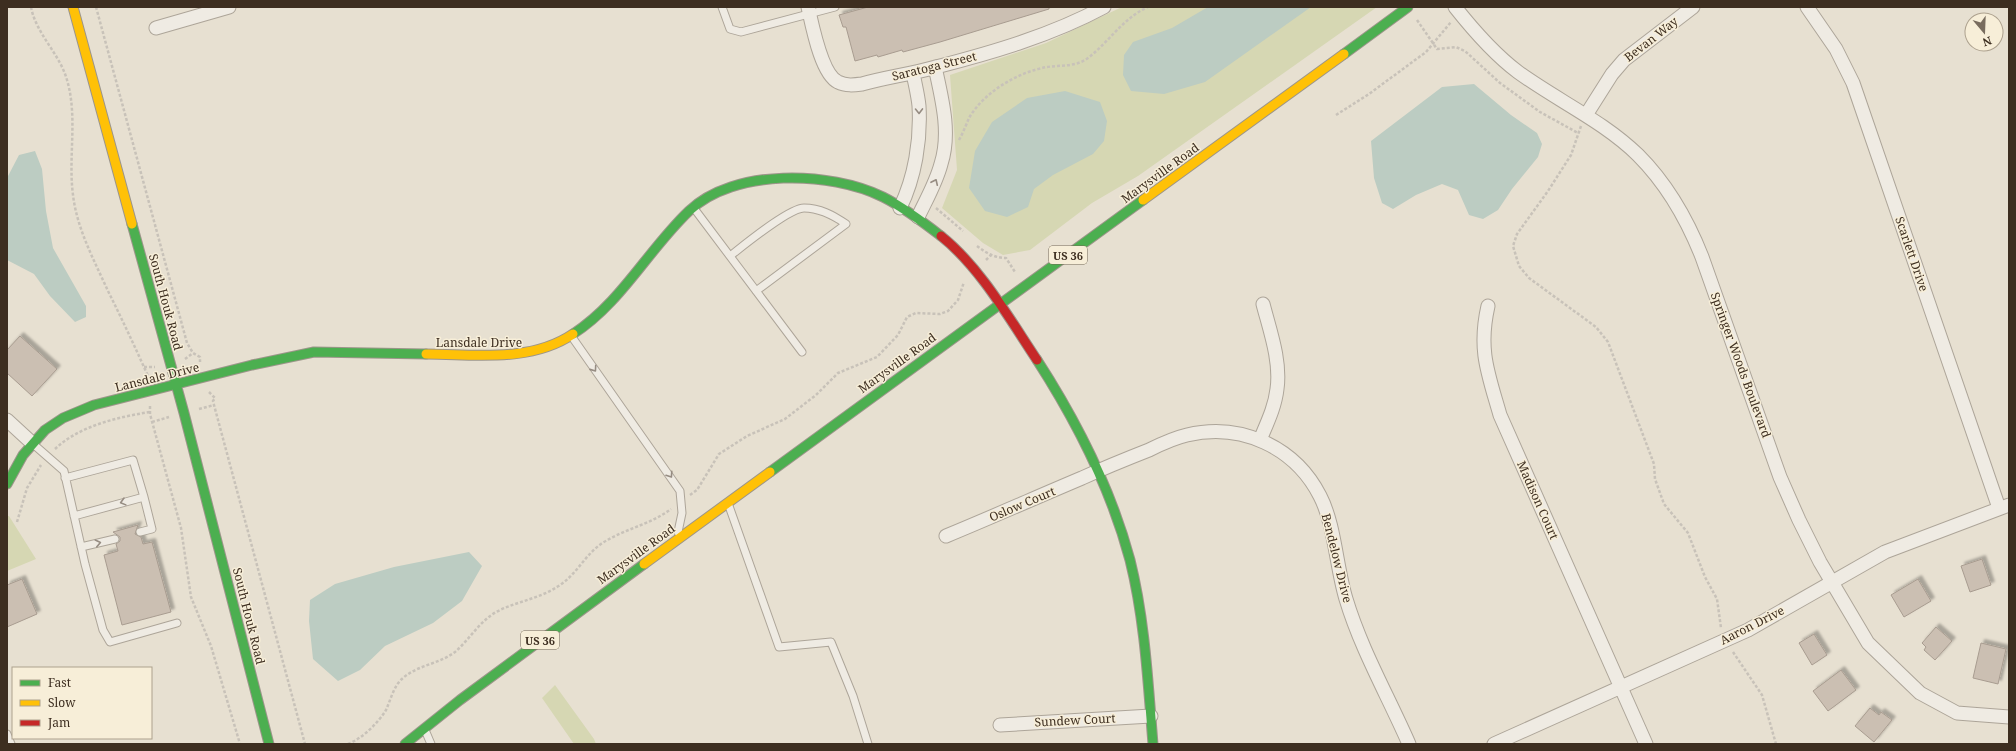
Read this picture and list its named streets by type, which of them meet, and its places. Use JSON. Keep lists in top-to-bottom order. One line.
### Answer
{"streets":{"main road":["Marysville Road","US 36","South Houk Road","Lansdale Drive"],"street":["Bevan Way","Saratoga Street","Scarlett Drive","Springer Woods Boulevard","Madison Court","Oslow Court","Bendelow Drive","Aaron Drive","Sundew Court"]},"crossings":[["Bevan Way","Springer Woods Boulevard"],["Marysville Road","Lansdale Drive"],["Scarlett Drive","Aaron Drive"],["South Houk Road","Lansdale Drive"],["Lansdale Drive","Oslow Court"],["Lansdale Drive","Bendelow Drive"],["Lansdale Drive","Sundew Court"],["Springer Woods Boulevard","Aaron Drive"],["Madison Court","Aaron Drive"],["Oslow Court","Bendelow Drive"]],"legend":["Fast","Slow","Jam"],"north":"bottom"}
